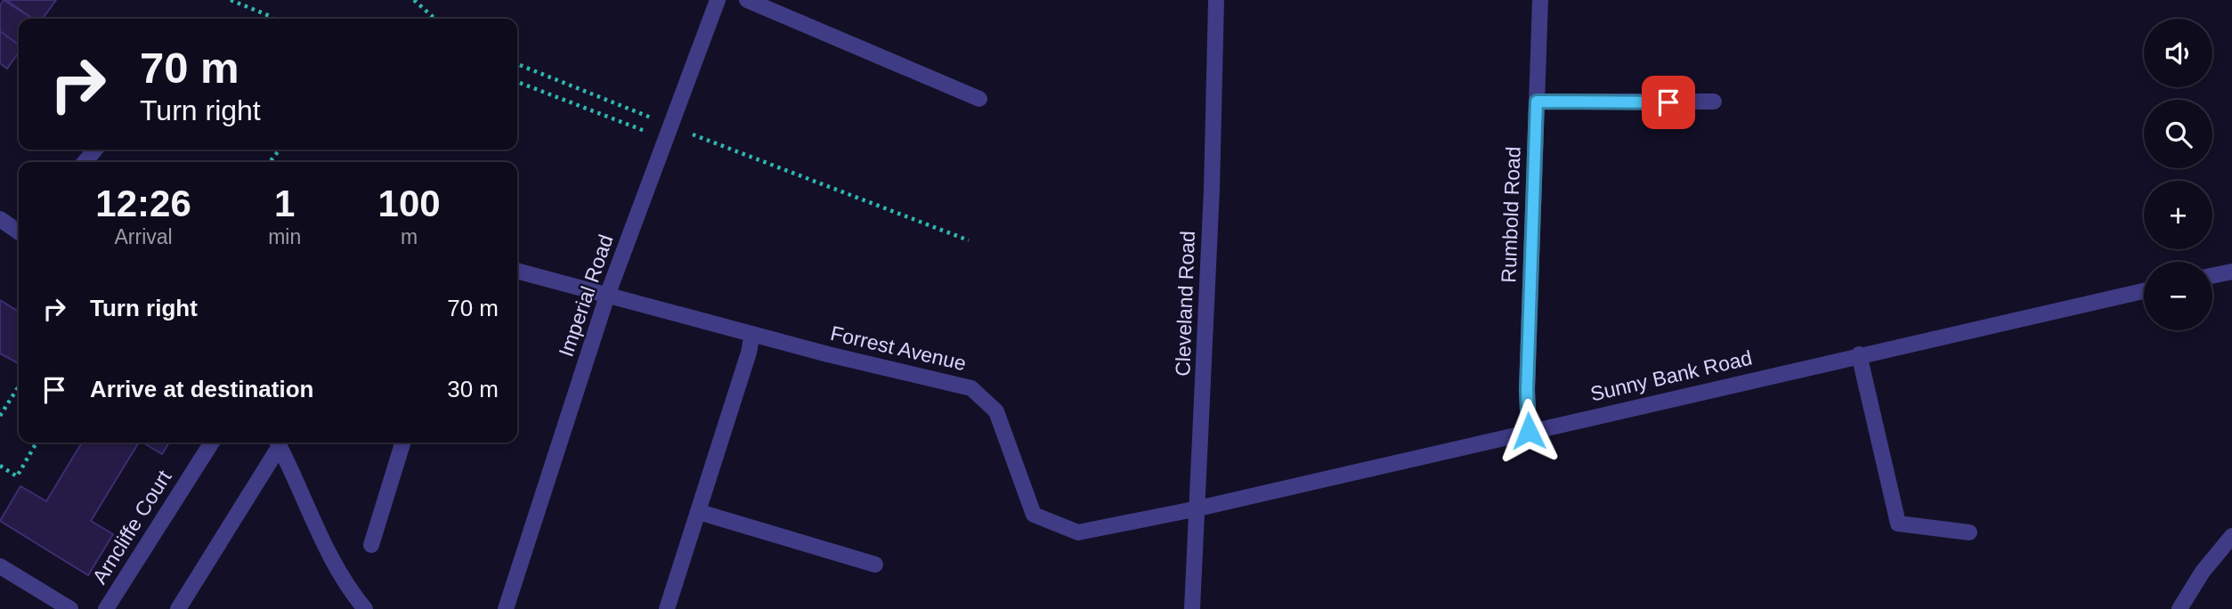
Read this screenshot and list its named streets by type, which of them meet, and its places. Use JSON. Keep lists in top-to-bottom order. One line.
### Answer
{"streets":{"street":["Rumbold Road","Imperial Road","Cleveland Road","Forrest Avenue","Sunny Bank Road","Arncliffe Court"]},"crossings":[["Rumbold Road","Sunny Bank Road"],["Imperial Road","Forrest Avenue"],["Cleveland Road","Forrest Avenue"],["Cleveland Road","Sunny Bank Road"],["Forrest Avenue","Sunny Bank Road"]],"page":{"map_buttons":["+","−"],"turn":["70 m","Turn right"],"eta":["12:26","Arrival","1","min","100","m"],"list":[{"name":"Turn right","value":"70 m"},{"name":"Arrive at destination","value":"30 m"}]}}
